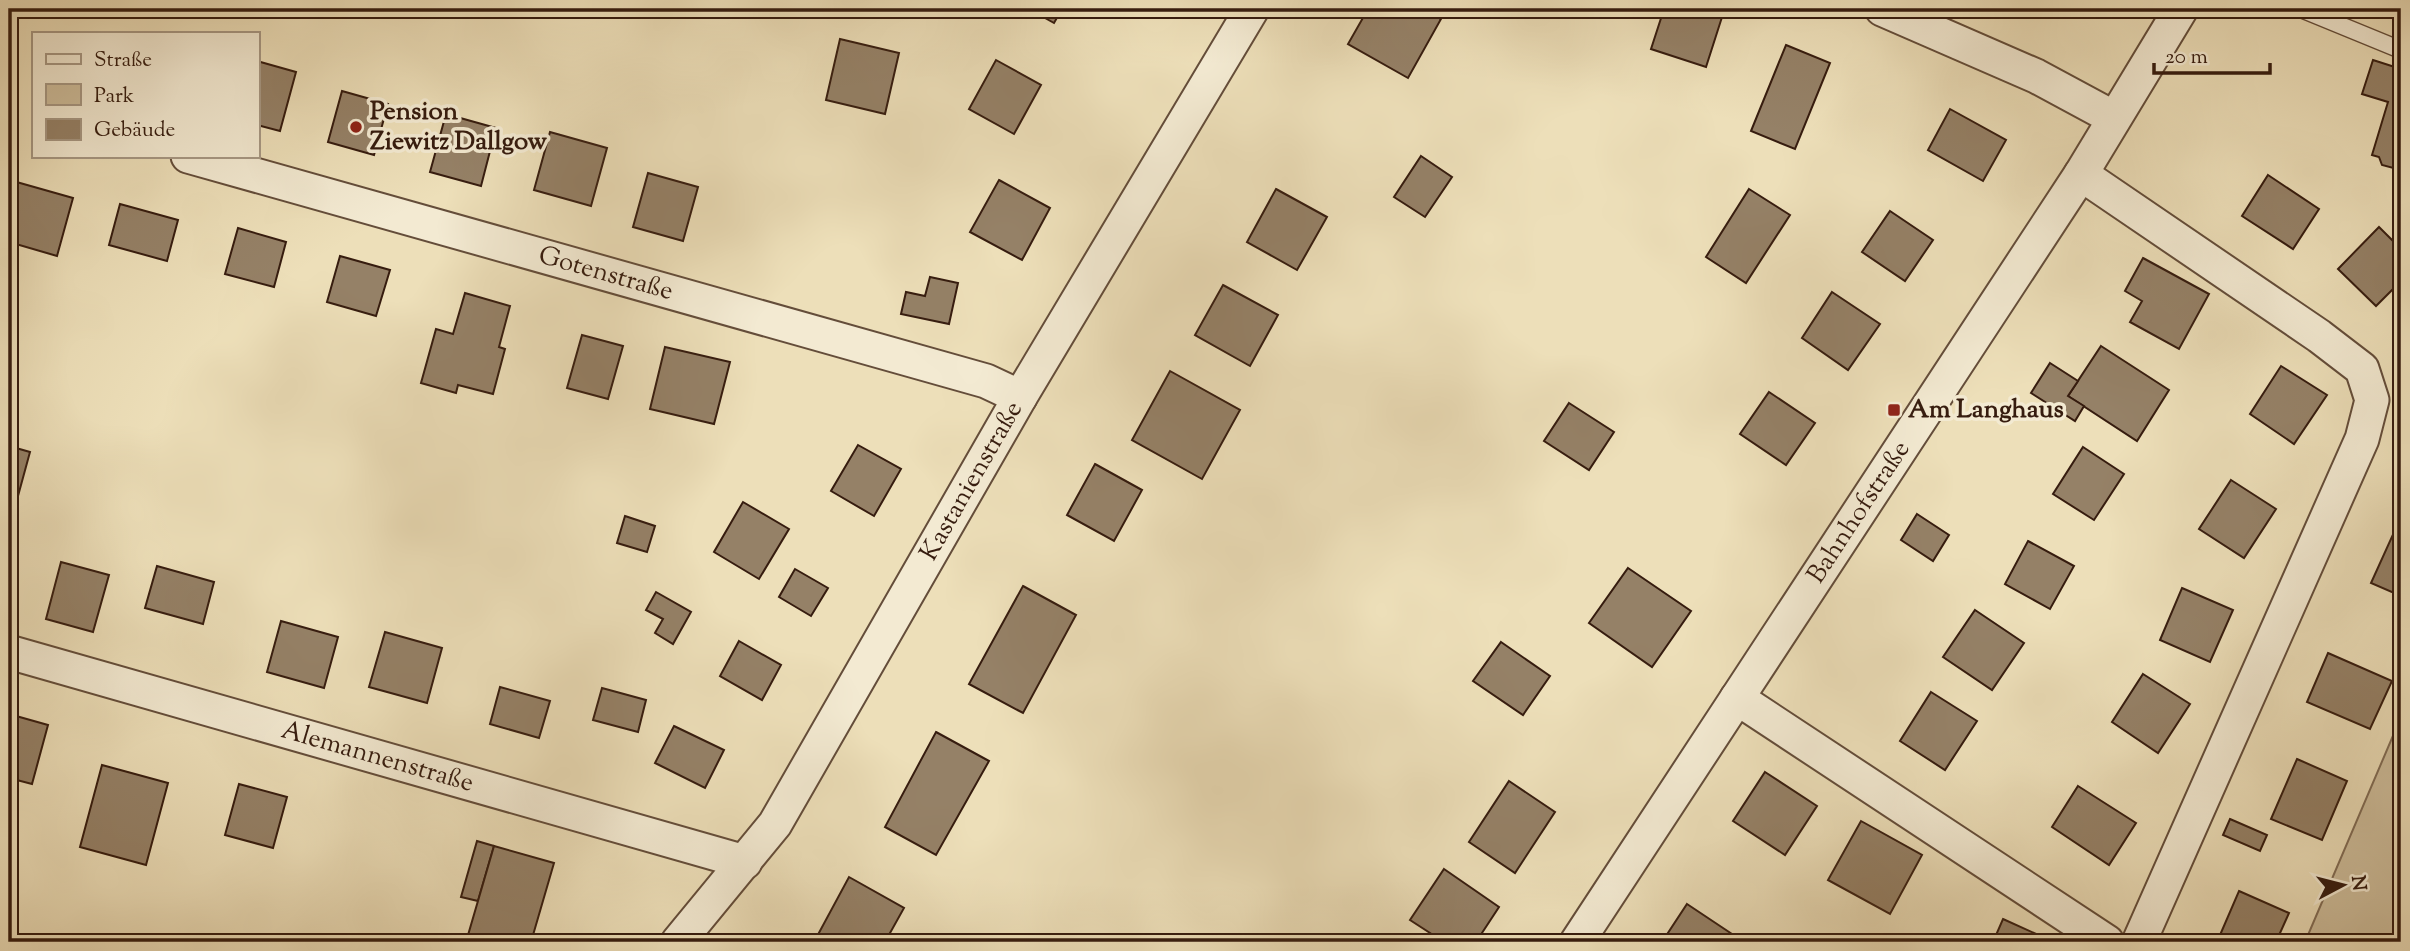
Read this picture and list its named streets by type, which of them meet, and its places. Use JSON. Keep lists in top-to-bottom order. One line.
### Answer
{"streets":{"street":["Gotenstraße","Kastanienstraße","Bahnhofstraße","Alemannenstraße"]},"crossings":[["Gotenstraße","Kastanienstraße"],["Kastanienstraße","Alemannenstraße"]],"places":{"other":["Pension Ziewitz Dallgow"],"transit":["Am Langhaus"]},"legend":["Straße","Park","Gebäude"],"scale_bar":"20 m","north":"right"}
